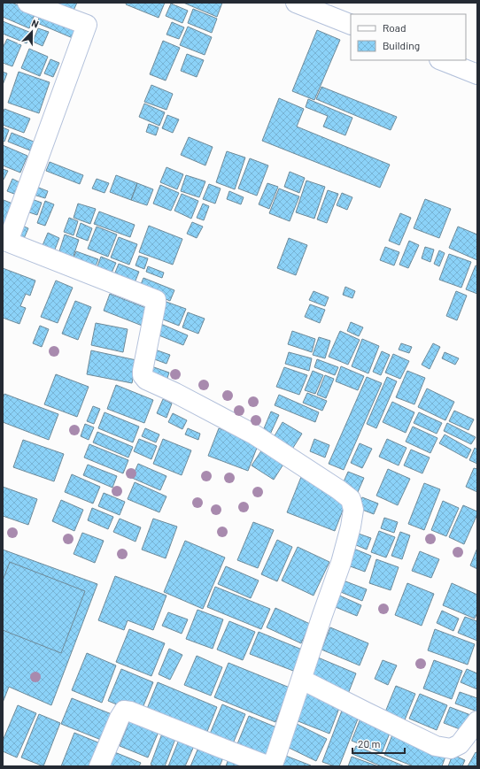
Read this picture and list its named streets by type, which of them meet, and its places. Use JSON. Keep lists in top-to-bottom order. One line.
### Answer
{"legend":["Road","Building"],"scale_bar":"20 m","north":"top"}
